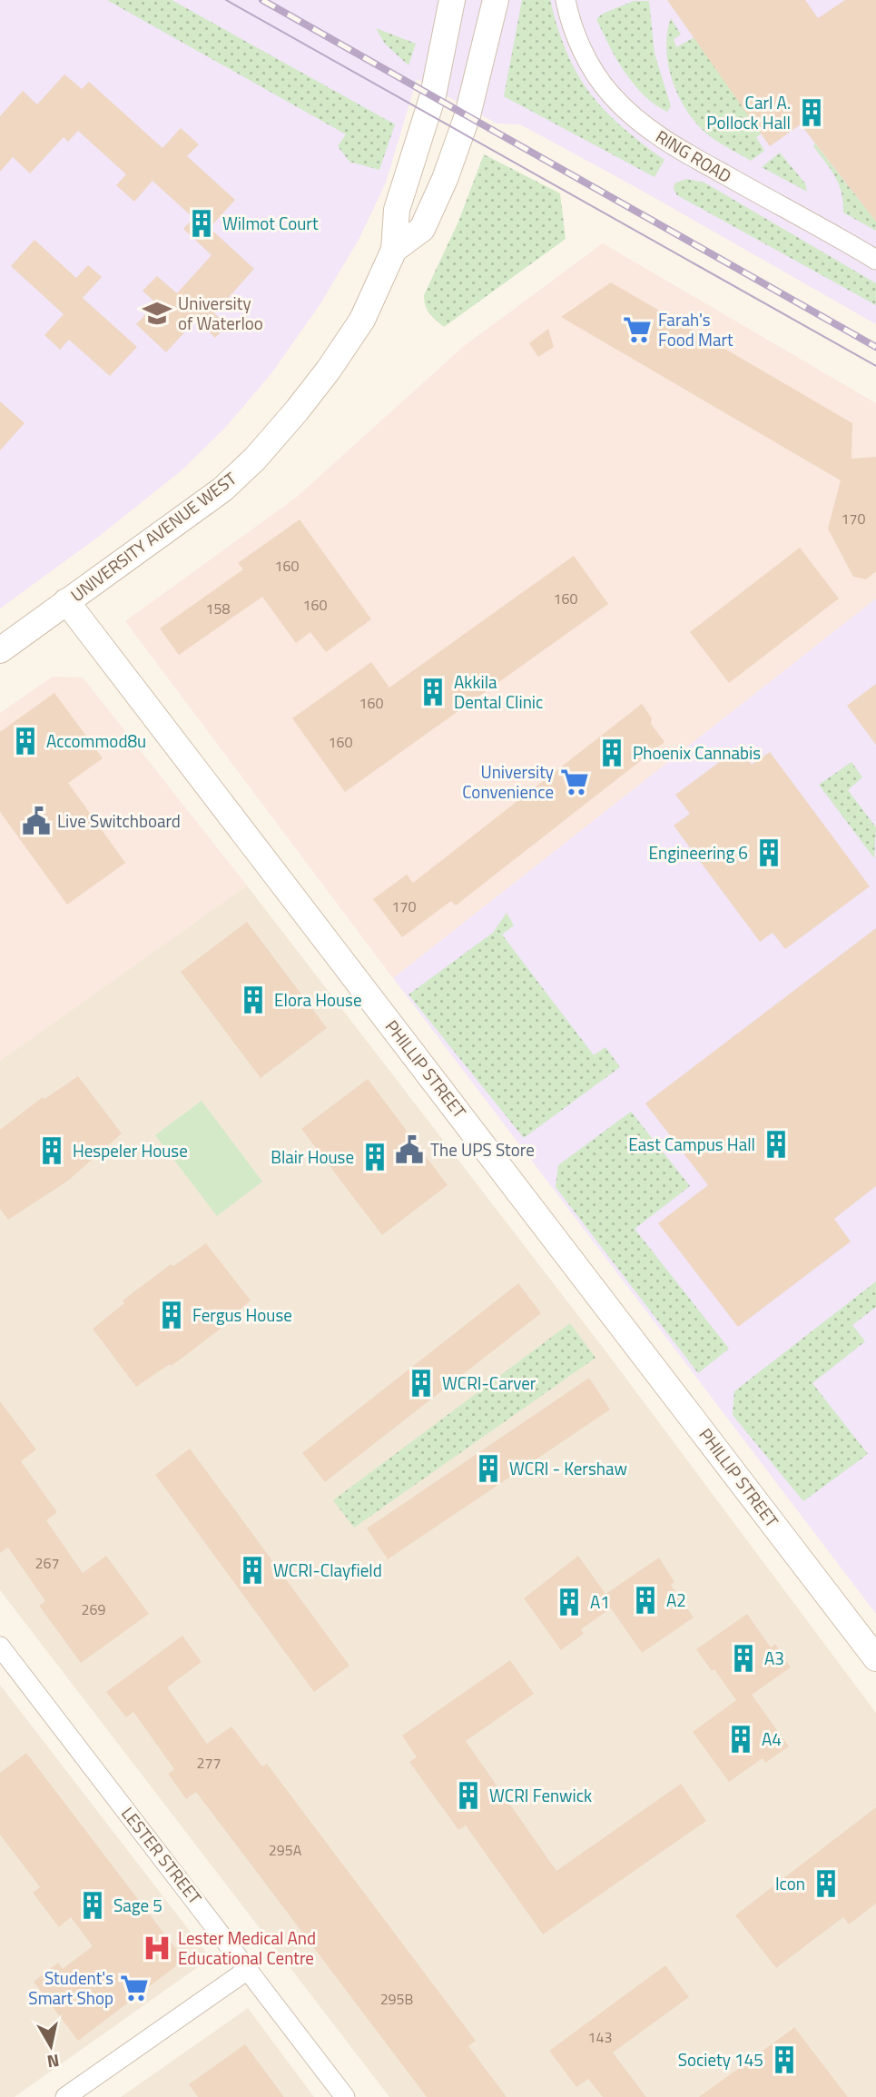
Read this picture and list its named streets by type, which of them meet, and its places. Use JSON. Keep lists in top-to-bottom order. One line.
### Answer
{"streets":{"street":["RING ROAD","UNIVERSITY AVENUE WEST","PHILLIP STREET","LESTER STREET"]},"crossings":[["UNIVERSITY AVENUE WEST","PHILLIP STREET"]],"places":{"building":["Carl A. Pollock Hall","Wilmot Court","Akkila Dental Clinic","Accommod8u","Phoenix Cannabis","Engineering 6","Elora House","East Campus Hall","Hespeler House","Blair House","Fergus House","WCRI-Carver","WCRI - Kershaw","WCRI-Clayfield","A2","A1","A3","A4","WCRI Fenwick","Icon","Sage 5","Society 145"],"school or university":["University of Waterloo"],"supermarket":["Farah's Food Mart","University Convenience","Student's Smart Shop"],"public building":["Live Switchboard","The UPS Store"],"hospital":["Lester Medical And Educational Centre"]},"house_numbers":["170","160","160","160","158","160","160","170","267","269","277","295A","295B","143"],"north":"bottom"}
